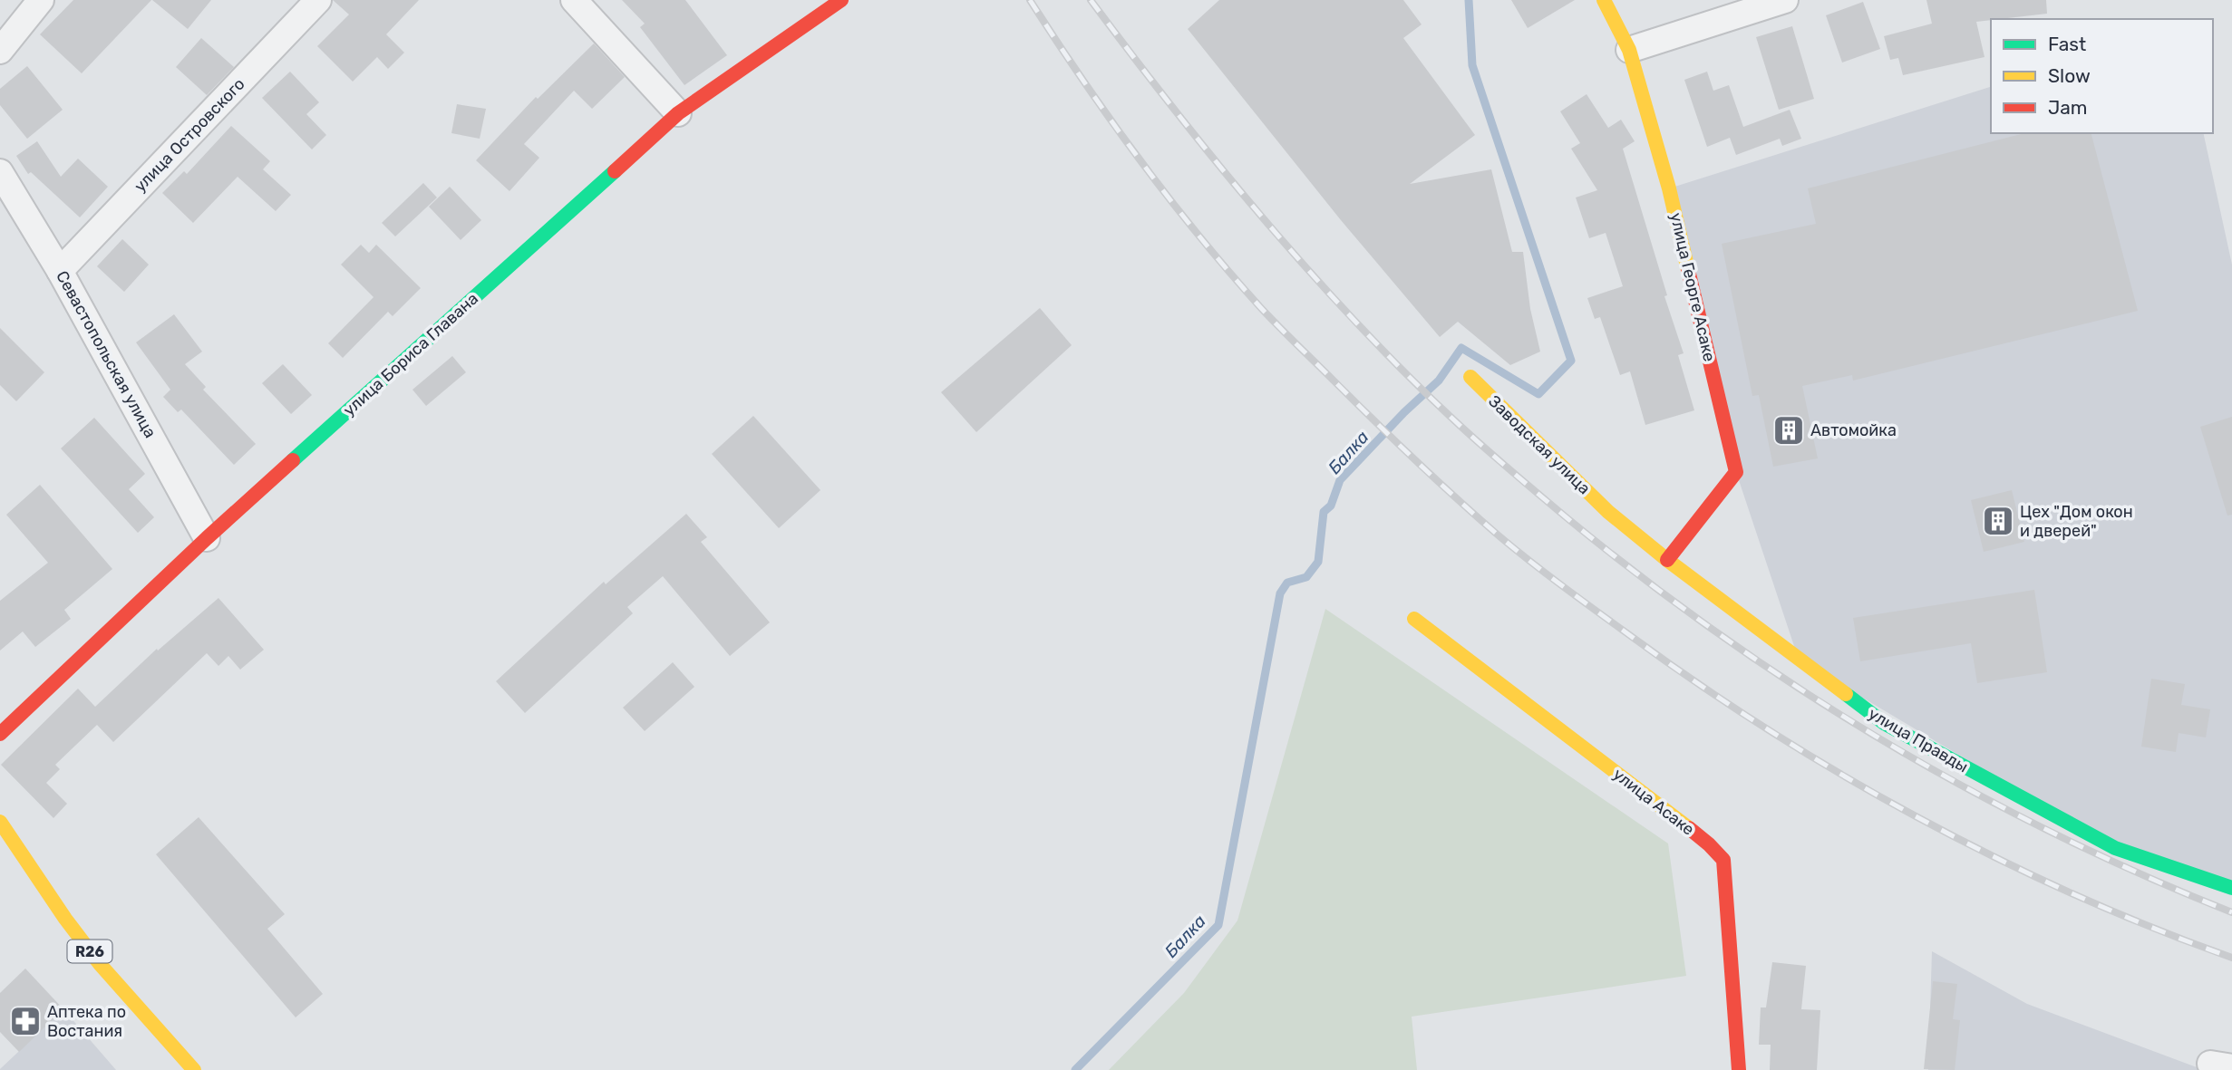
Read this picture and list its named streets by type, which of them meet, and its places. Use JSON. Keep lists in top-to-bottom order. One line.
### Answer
{"streets":{"street":["улица Островского","улица Георге Асаке","Севастопольская улица","улица Бориса Главана","Заводская улица","улица Правды","улица Асаке","R26"]},"crossings":[["улица Островского","Севастопольская улица"],["улица Георге Асаке","улица Правды"],["Севастопольская улица","улица Бориса Главана"],["Заводская улица","улица Правды"]],"water":["Балка"],"places":{"building":["Автомойка","Цех \"Дом окон и дверей\""],"pharmacy":["Аптека по Востания"]},"legend":["Fast","Slow","Jam"]}
